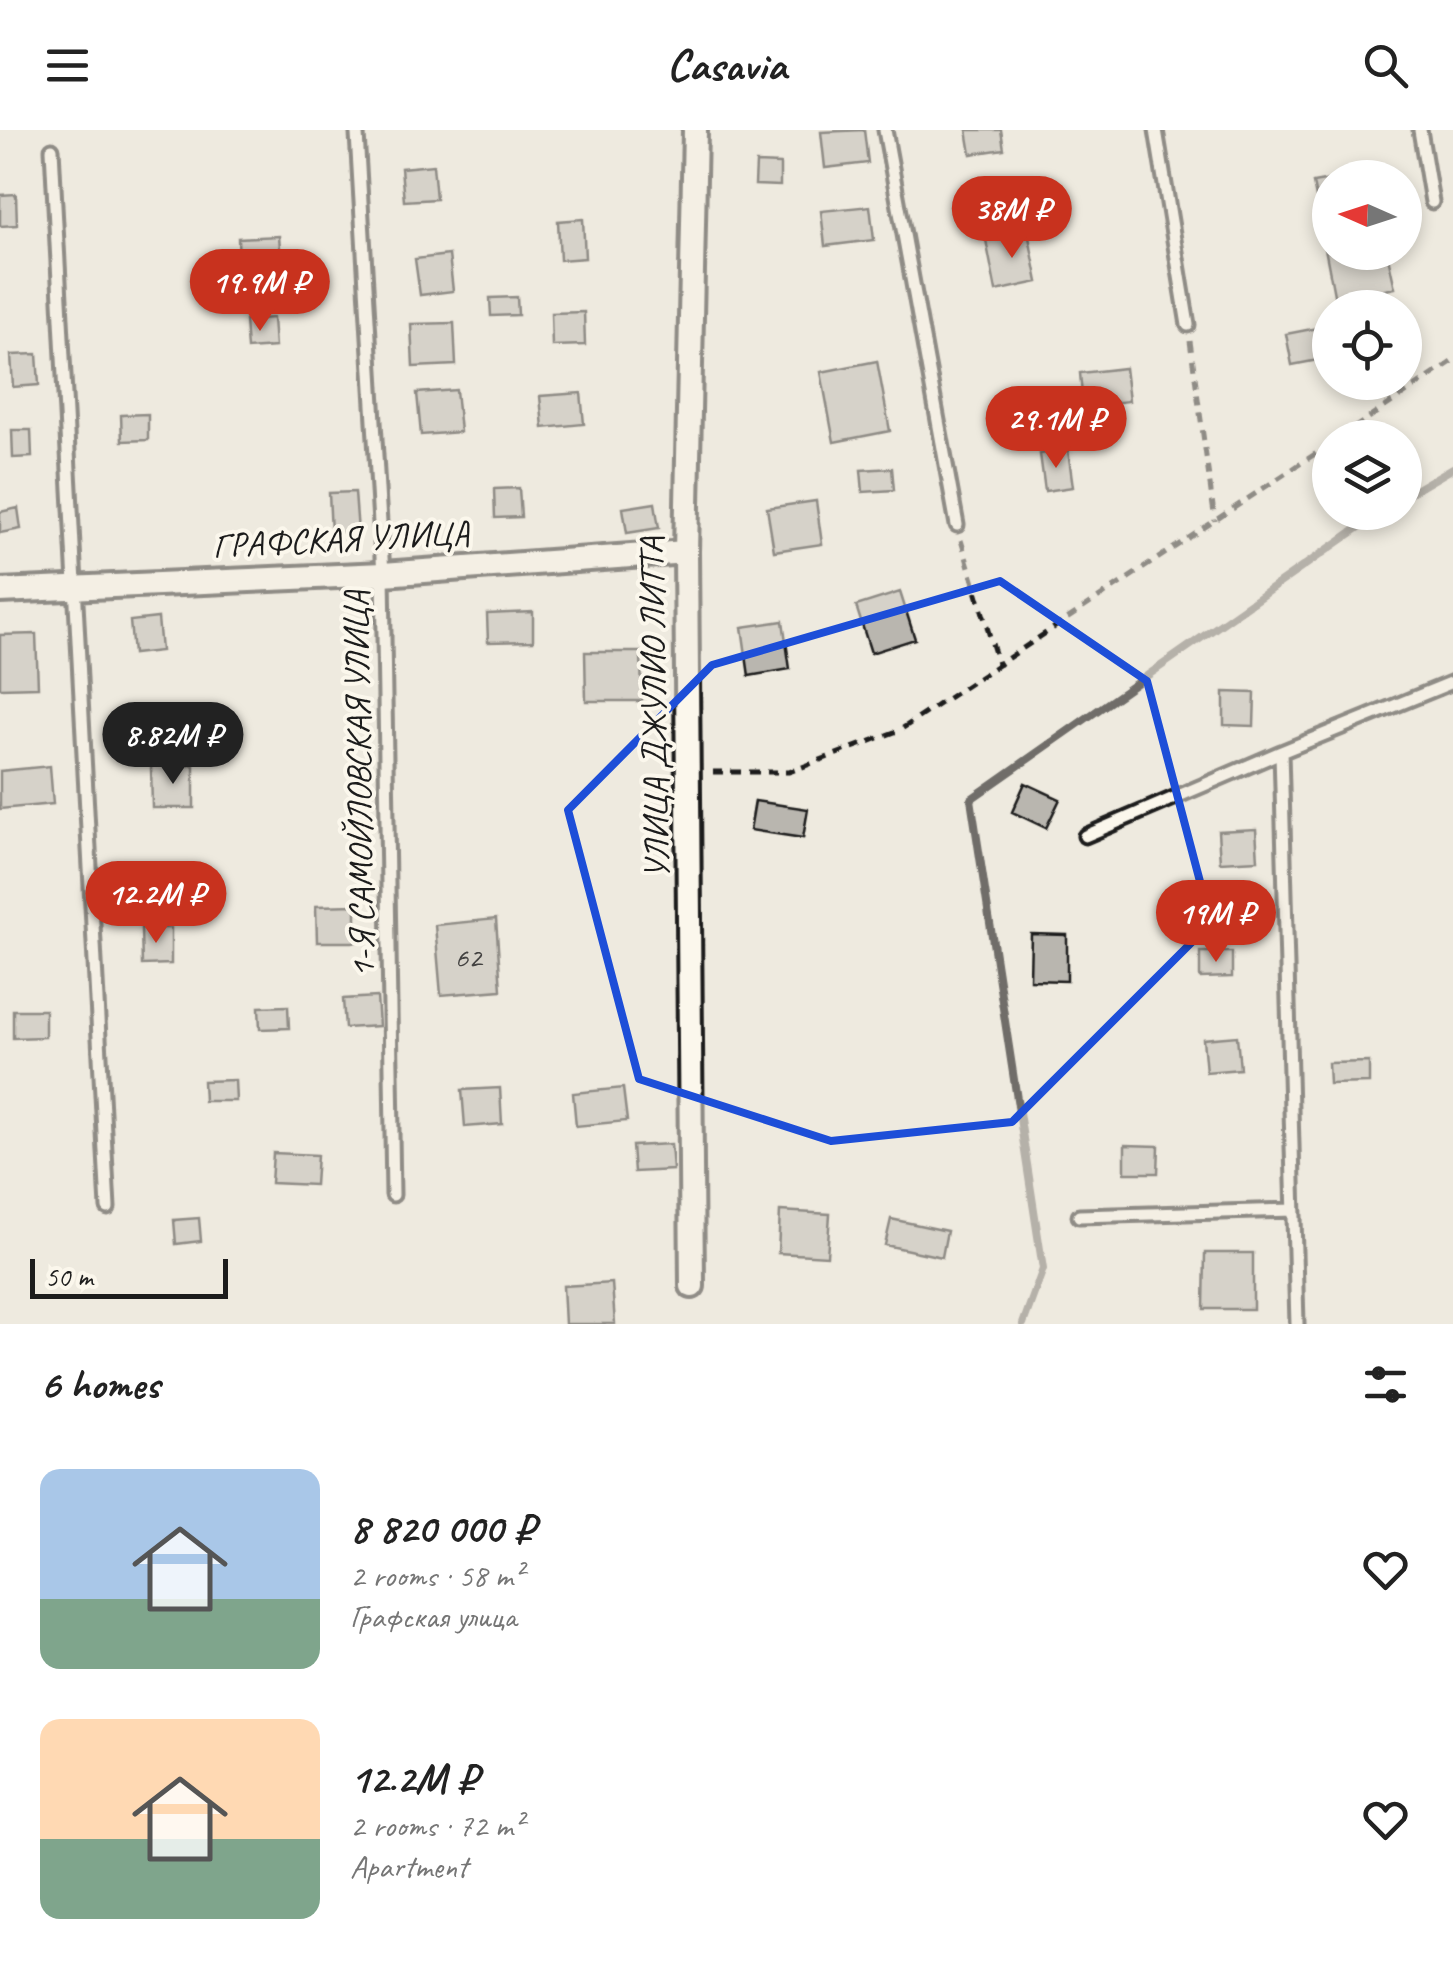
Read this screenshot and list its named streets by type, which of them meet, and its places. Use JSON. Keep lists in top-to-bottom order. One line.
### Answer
{"streets":{"street":["ГРАФСКАЯ УЛИЦА","УЛИЦА ДЖУЛИО ЛИТТА"],"lane":["1-Я САМОЙЛОВСКАЯ УЛИЦА"]},"crossings":[["ГРАФСКАЯ УЛИЦА","УЛИЦА ДЖУЛИО ЛИТТА"],["ГРАФСКАЯ УЛИЦА","1-Я САМОЙЛОВСКАЯ УЛИЦА"]],"house_numbers":["62"],"scale_bar":"50 m","north":"left","page":{"header":"Casavia","price":["38M ₽","19.9M ₽","29.1M ₽","8.82M ₽","12.2M ₽","19M ₽"],"scale":"50 m","heading":"6 homes","list":[{"name":"8 820 000 ₽","note":"2 rooms · 58 m² · Графская улица"},{"name":"12.2M ₽","note":"2 rooms · 72 m² · Apartment"}]}}
